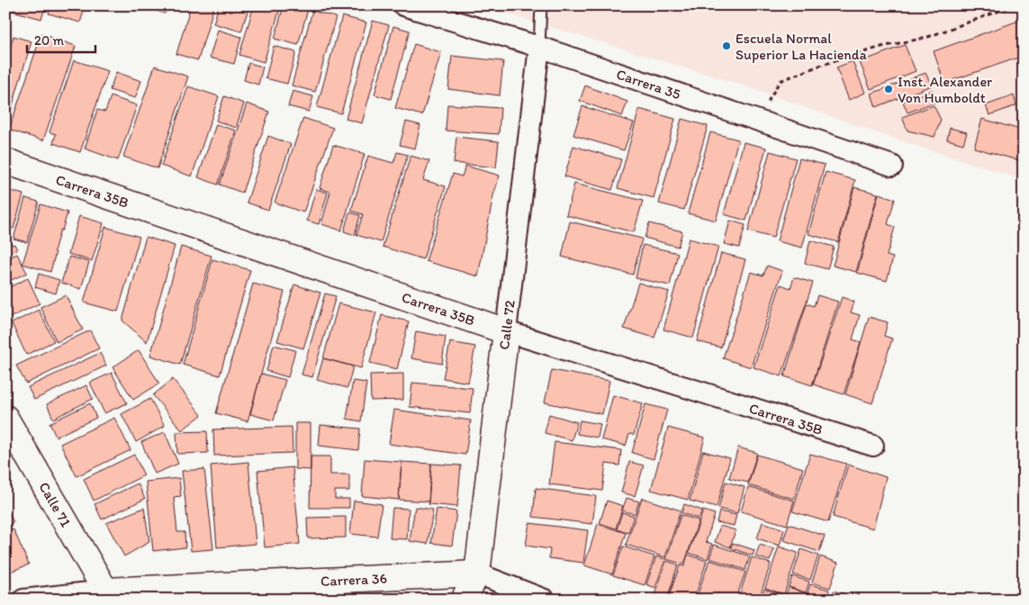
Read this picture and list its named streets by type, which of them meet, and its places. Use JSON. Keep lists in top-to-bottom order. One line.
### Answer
{"streets":{"main road":["Carrera 35B","Calle 72","Calle 71","Carrera 36"],"street":["Carrera 35"]},"crossings":[["Carrera 35","Calle 72"],["Carrera 35B","Calle 72"],["Calle 72","Carrera 36"],["Calle 71","Carrera 36"]],"places":["Escuela Normal Superior La Hacienda","Inst. Alexander Von Humboldt"],"scale_bar":"20 m"}
